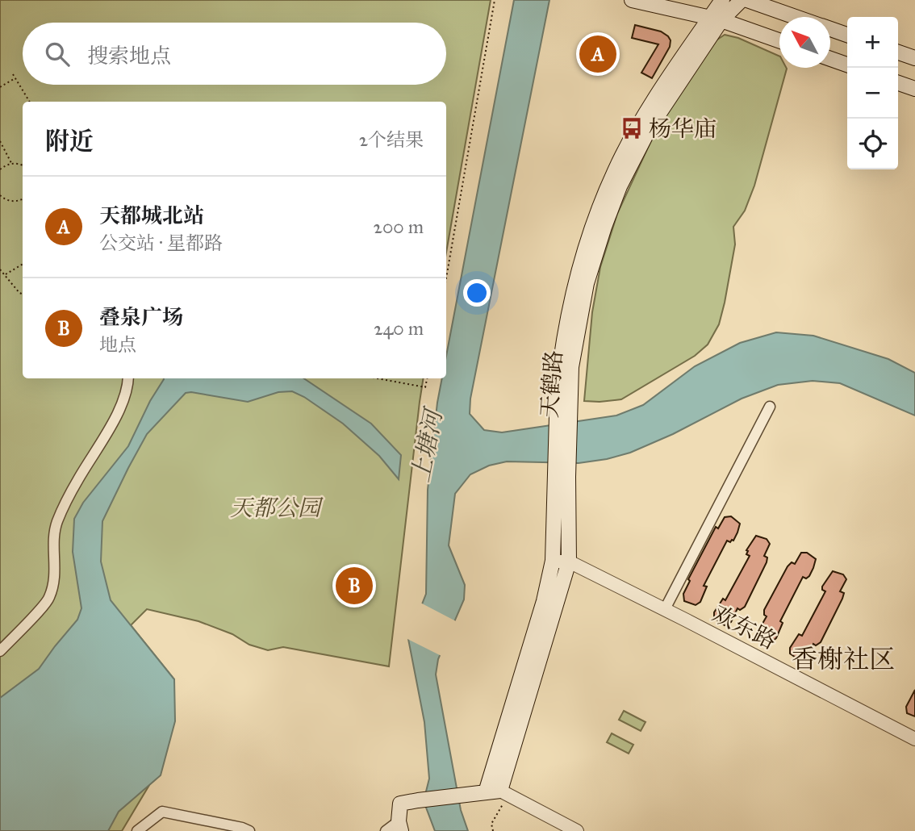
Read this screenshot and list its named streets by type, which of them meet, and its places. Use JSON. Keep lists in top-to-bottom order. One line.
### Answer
{"streets":{"main road":["天鹤路"],"street":["欢东路"]},"crossings":[["天鹤路","欢东路"]],"districts":["香榭社区"],"water":["上塘河"],"parks":["天都公园"],"places":{"bus stop":["杨华庙"]},"north":"top left","page":{"map_buttons":["+","−"],"search":"搜索地点","pins":["A","B"],"heading":["附近","2个结果"],"list":[{"mark":"A","name":"天都城北站","note":"公交站 · 星都路","value":"200 m"},{"mark":"B","name":"叠泉广场","note":"地点","value":"240 m"}]}}
